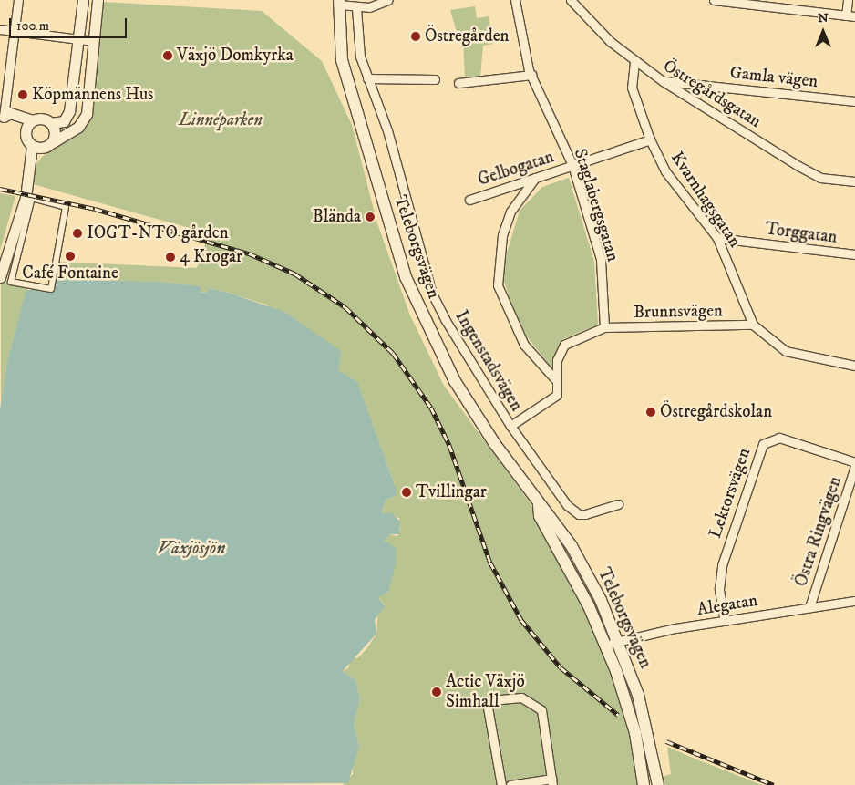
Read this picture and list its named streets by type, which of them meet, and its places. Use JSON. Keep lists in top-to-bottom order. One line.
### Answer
{"streets":{"main road":["Teleborgsvägen"],"street":["Gamla vägen","Östregårdsgatan","Gelbogatan","Kvarnhagsgatan","Staglabergsgatan","Torggatan","Brunnsvägen","Ingenstadsvägen","Lektorsvägen","Östra Ringvägen","Alegatan"]},"crossings":[["Gamla vägen","Östregårdsgatan"],["Östregårdsgatan","Kvarnhagsgatan"],["Gelbogatan","Kvarnhagsgatan"],["Gelbogatan","Staglabergsgatan"],["Kvarnhagsgatan","Torggatan"],["Kvarnhagsgatan","Brunnsvägen"],["Staglabergsgatan","Brunnsvägen"],["Teleborgsvägen","Alegatan"],["Lektorsvägen","Östra Ringvägen"],["Lektorsvägen","Alegatan"],["Östra Ringvägen","Alegatan"]],"water":["Växjösjön"],"parks":["Linnéparken"],"places":["Östregården","Växjö Domkyrka","Köpmännens Hus","Blända","IOGT-NTO gården","Café Fontaine","4 Krogar","Östregårdskolan","Tvillingar","Actic Växjö Simhall"],"scale_bar":"100 m","north":"top"}
